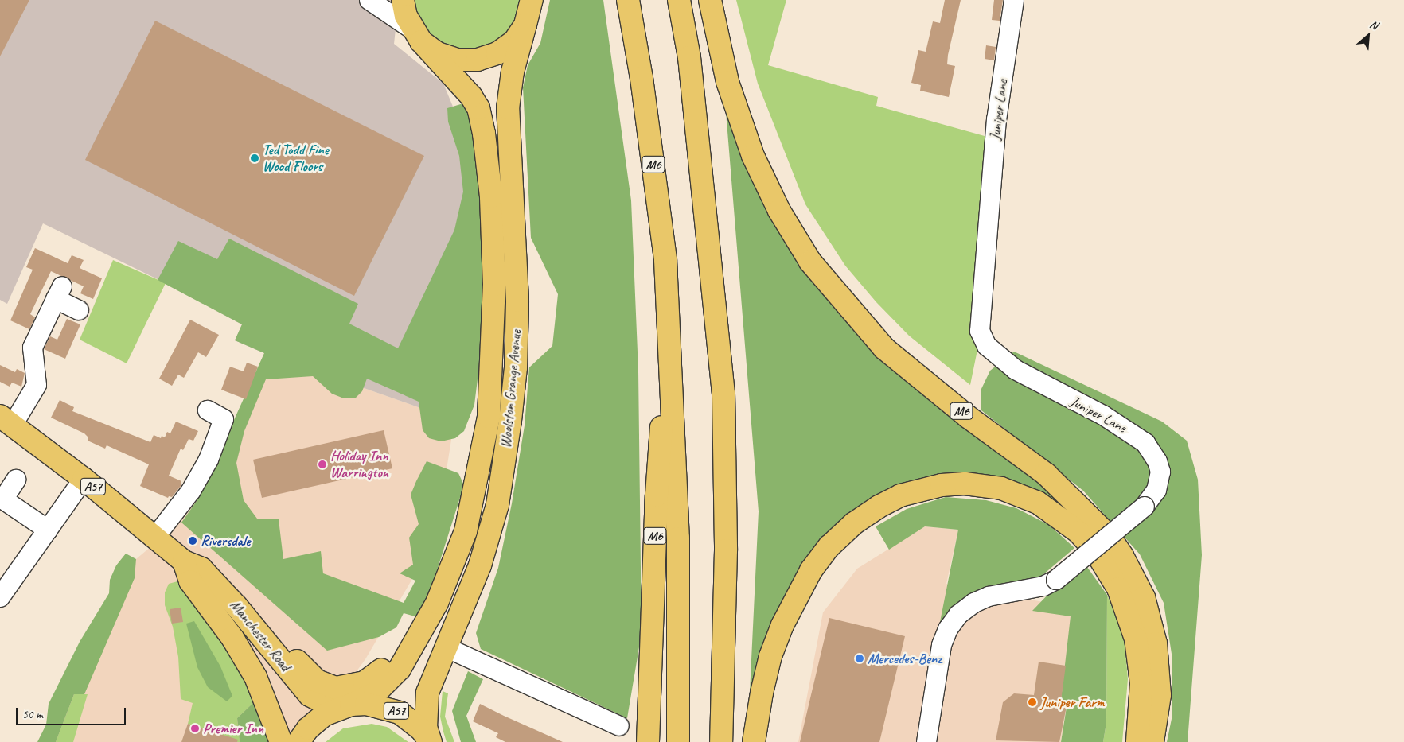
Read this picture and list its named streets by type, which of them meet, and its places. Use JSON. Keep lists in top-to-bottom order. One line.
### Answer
{"streets":{"main road":["M6","Woolston Grange Avenue","A57","Manchester Road"],"street":["Juniper Lane"]},"crossings":[["Woolston Grange Avenue","A57"],["Woolston Grange Avenue","Manchester Road"],["A57","Manchester Road"]],"places":["Ted Todd Fine Wood Floors","Holiday Inn Warrington","Riversdale","Mercedes-Benz","Juniper Farm","Premier Inn"],"scale_bar":"50 m","north":"top right"}
